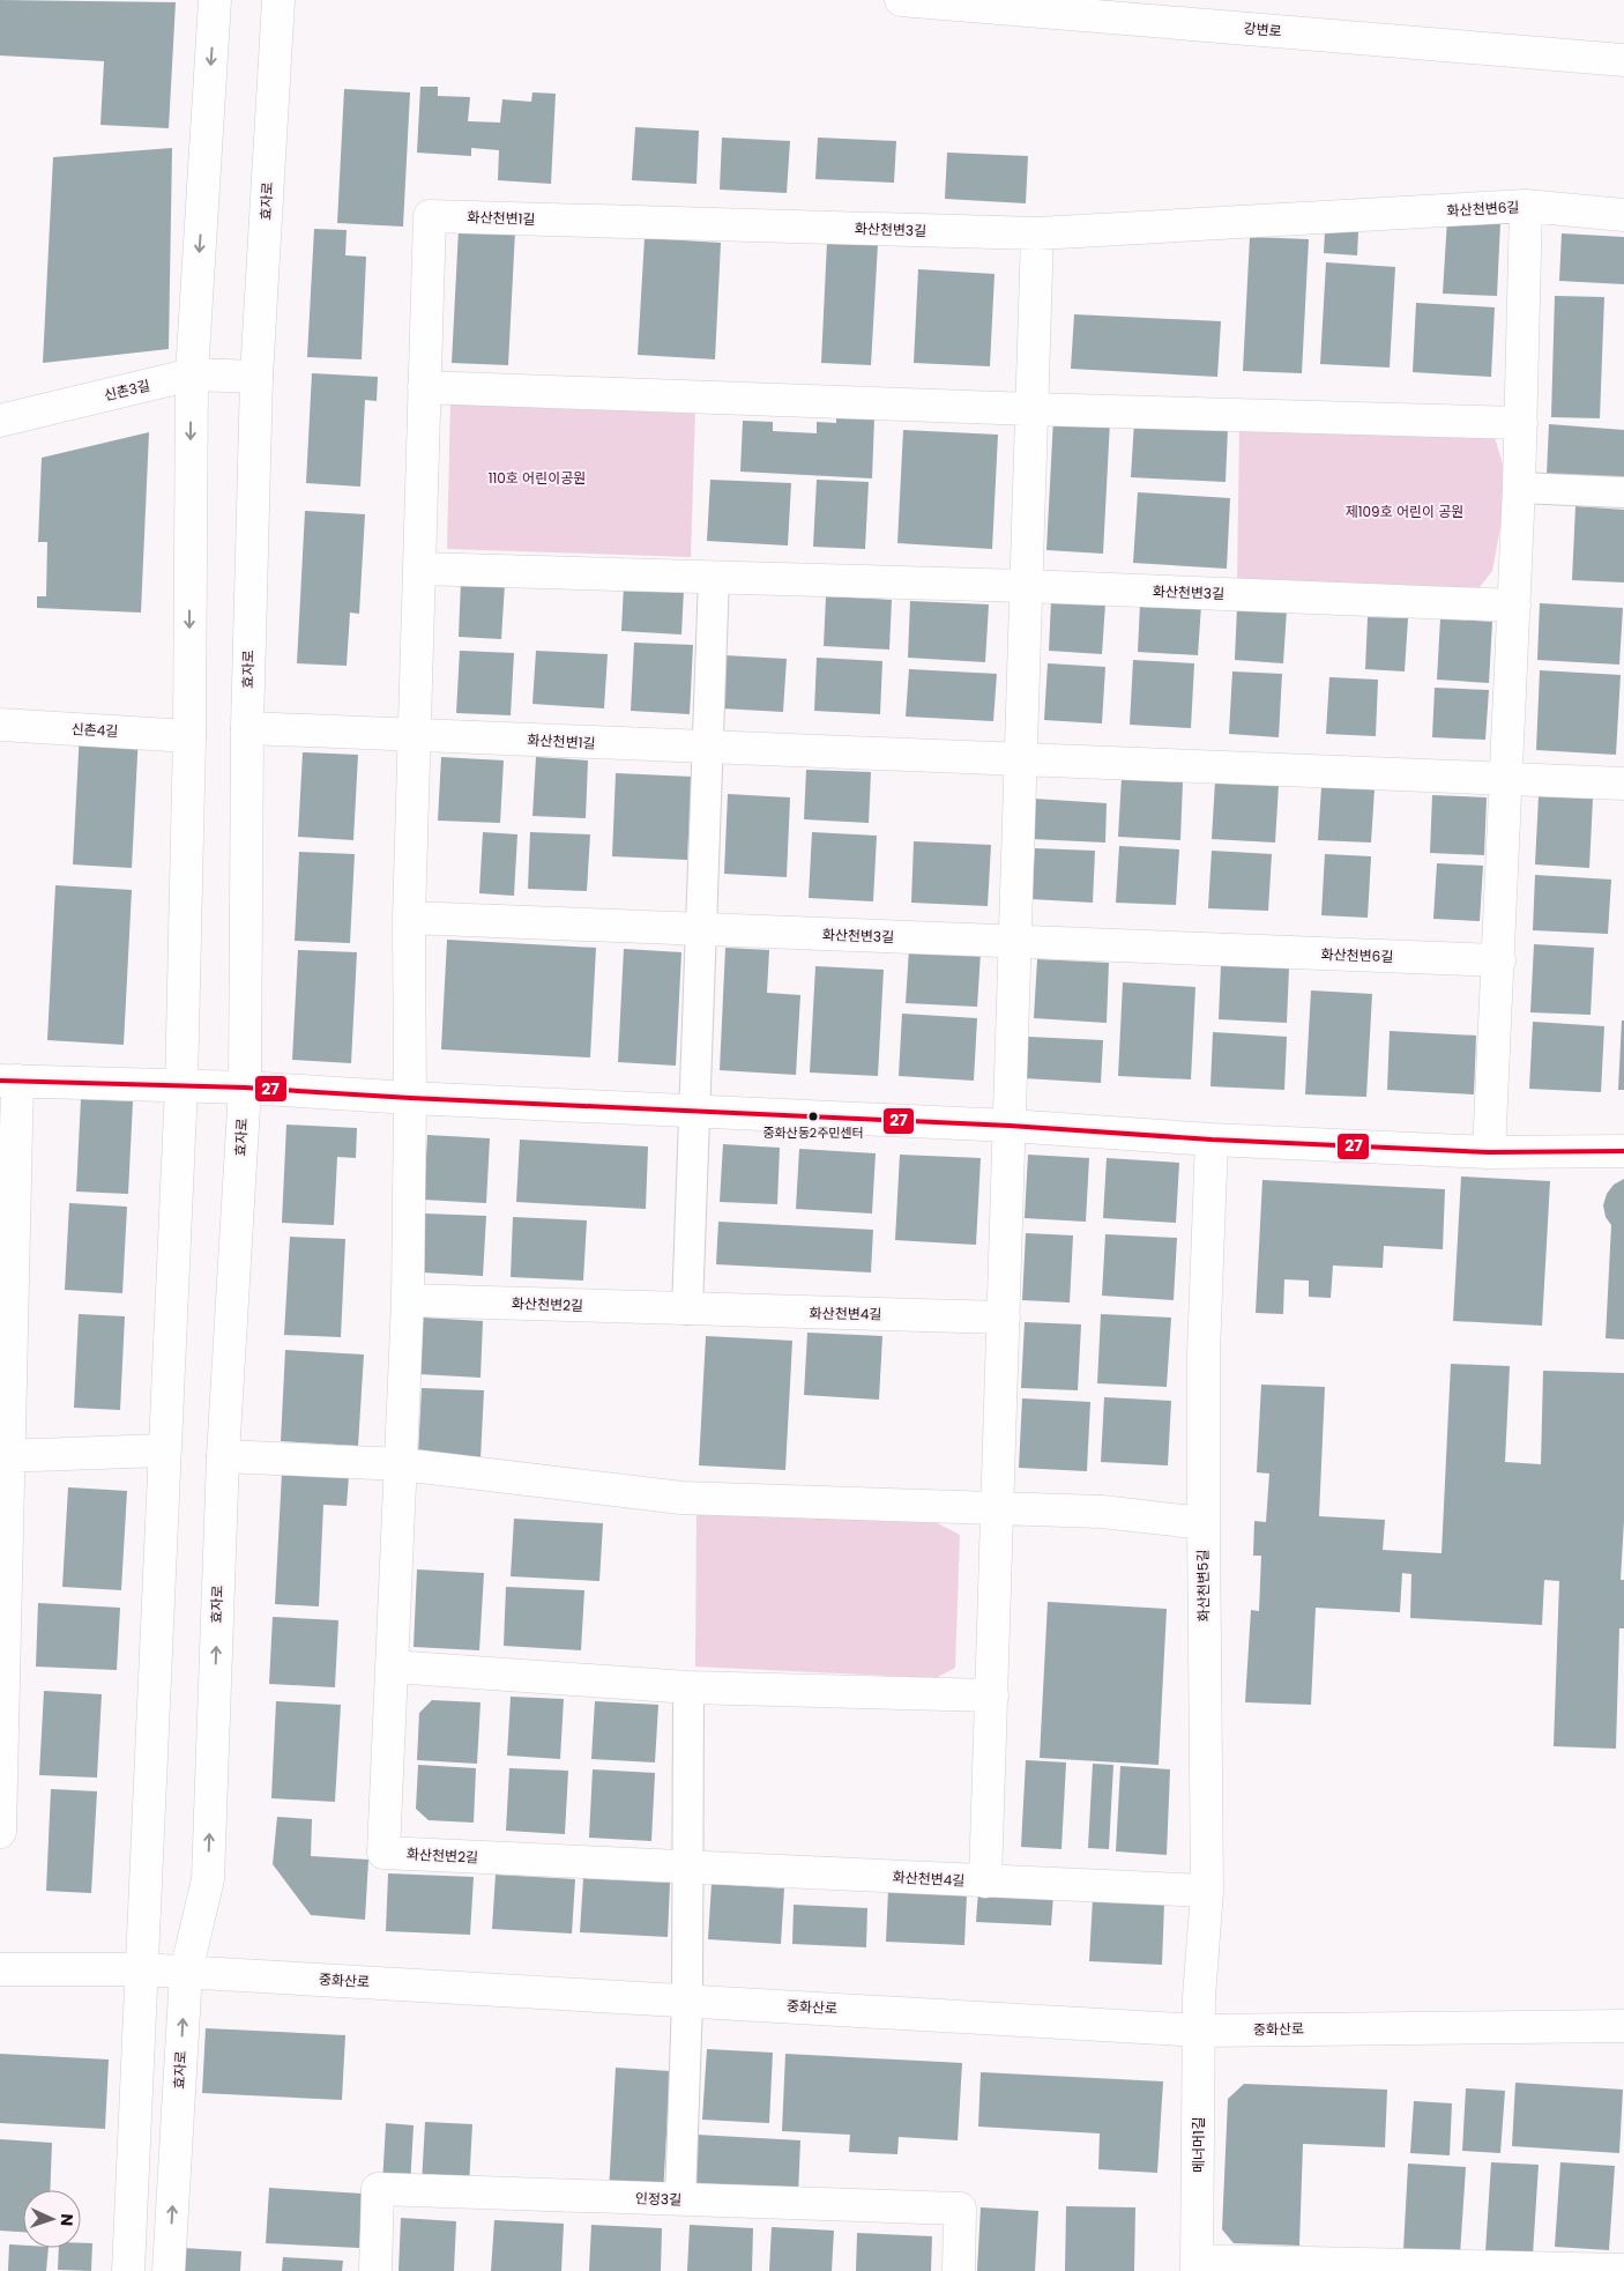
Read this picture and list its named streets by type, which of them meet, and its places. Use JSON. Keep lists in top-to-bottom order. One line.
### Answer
{"streets":{"street":["강변로","효자로","화산천변6길","화산천변1길","화산천변3길","신촌3길","신촌4길","화산천변2길","화산천변4길","화산천변5길","중화산로","메너머1길","인정3길"]},"crossings":[["효자로","신촌3길"],["효자로","중화산로"],["화산천변6길","화산천변3길"],["화산천변1길","화산천변3길"],["화산천변1길","화산천변2길"],["화산천변2길","화산천변4길"],["화산천변5길","중화산로"],["화산천변5길","메너머1길"],["중화산로","메너머1길"]],"parks":["110호 어린이공원","제109호 어린이 공원"],"places":["중화산동2주민센터"],"lines":["transit line 27"],"north":"right"}
